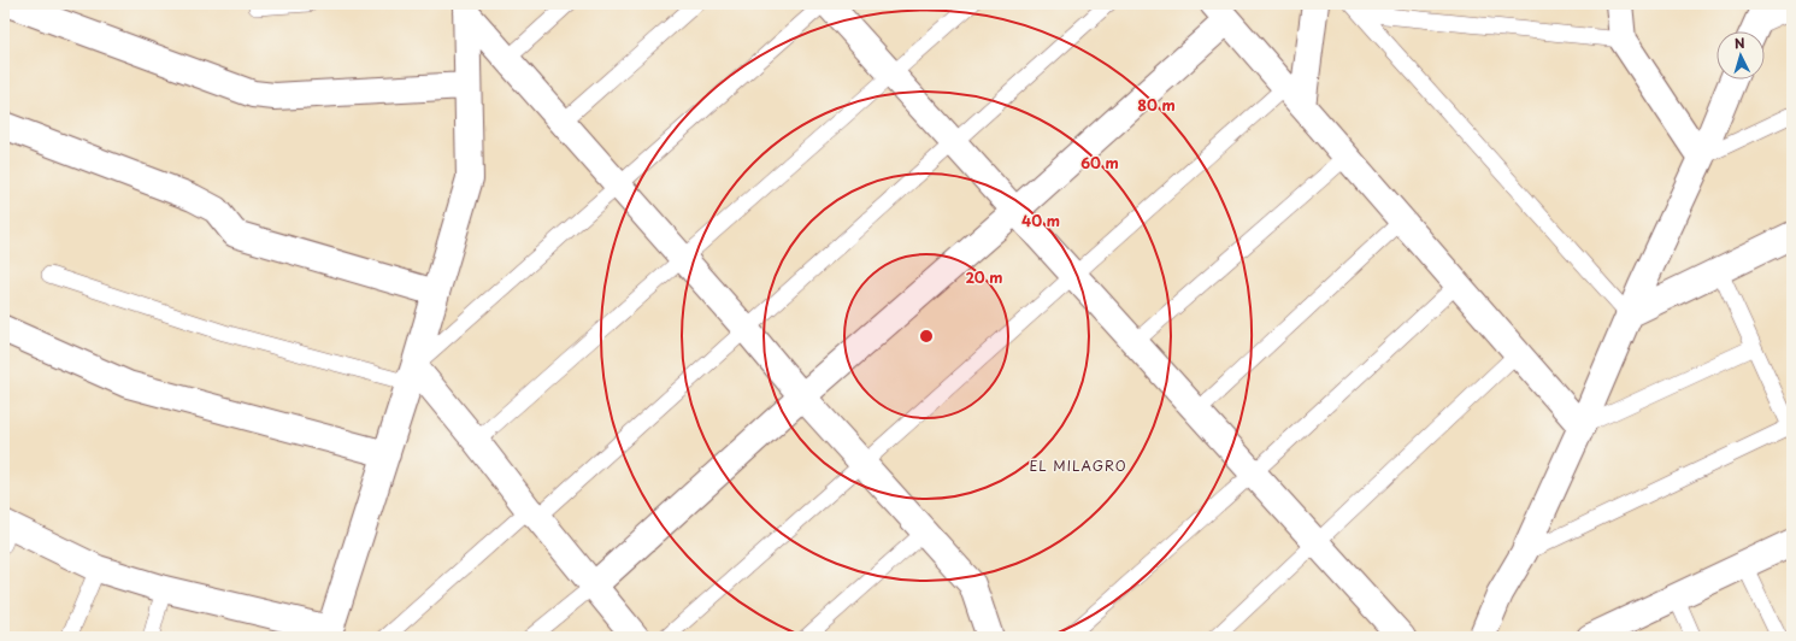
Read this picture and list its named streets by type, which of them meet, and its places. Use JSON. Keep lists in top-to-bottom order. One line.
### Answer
{"districts":["EL MILAGRO"],"north":"top","rings":["80 m","60 m","40 m","20 m"]}
